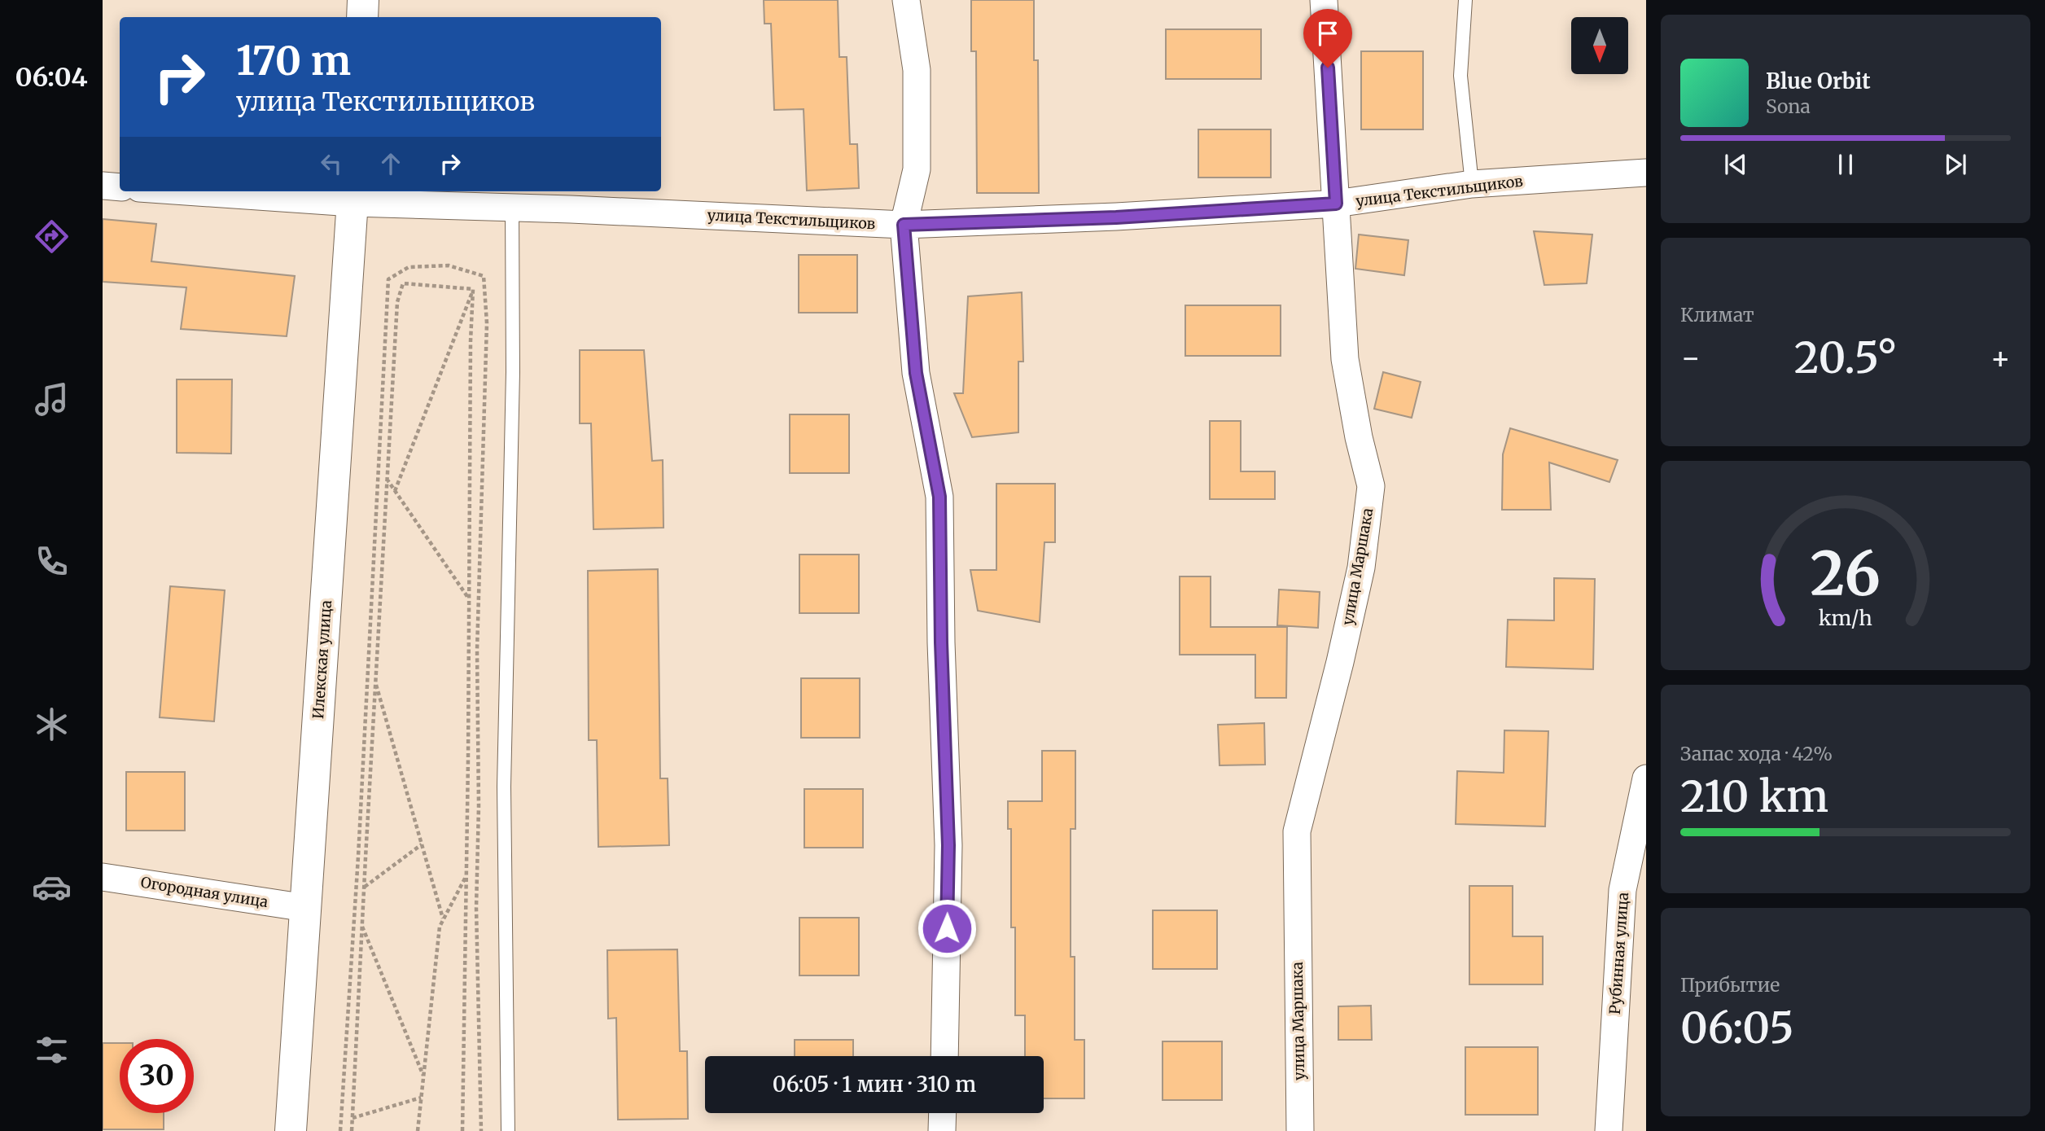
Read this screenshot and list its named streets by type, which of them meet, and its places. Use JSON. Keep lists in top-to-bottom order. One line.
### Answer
{"streets":{"street":["улица Текстильщиков","улица Маршака","Илекская улица","Огородная улица","Рубинная улица"]},"crossings":[["улица Текстильщиков","улица Маршака"],["улица Текстильщиков","Илекская улица"],["Илекская улица","Огородная улица"]],"north":"bottom","page":{"tabs":"06:04","turn":["170 m","улица Текстильщиков"],"song":["Blue Orbit","Sona"],"tile":["Климат",["Запас хода · 42%","210 km"],["Прибытие","06:05"]],"heat":["−","20.5°","+"],"limit":"30","trip":"06:05 · 1 мин · 310 m","gauge":["26","km/h"]}}
